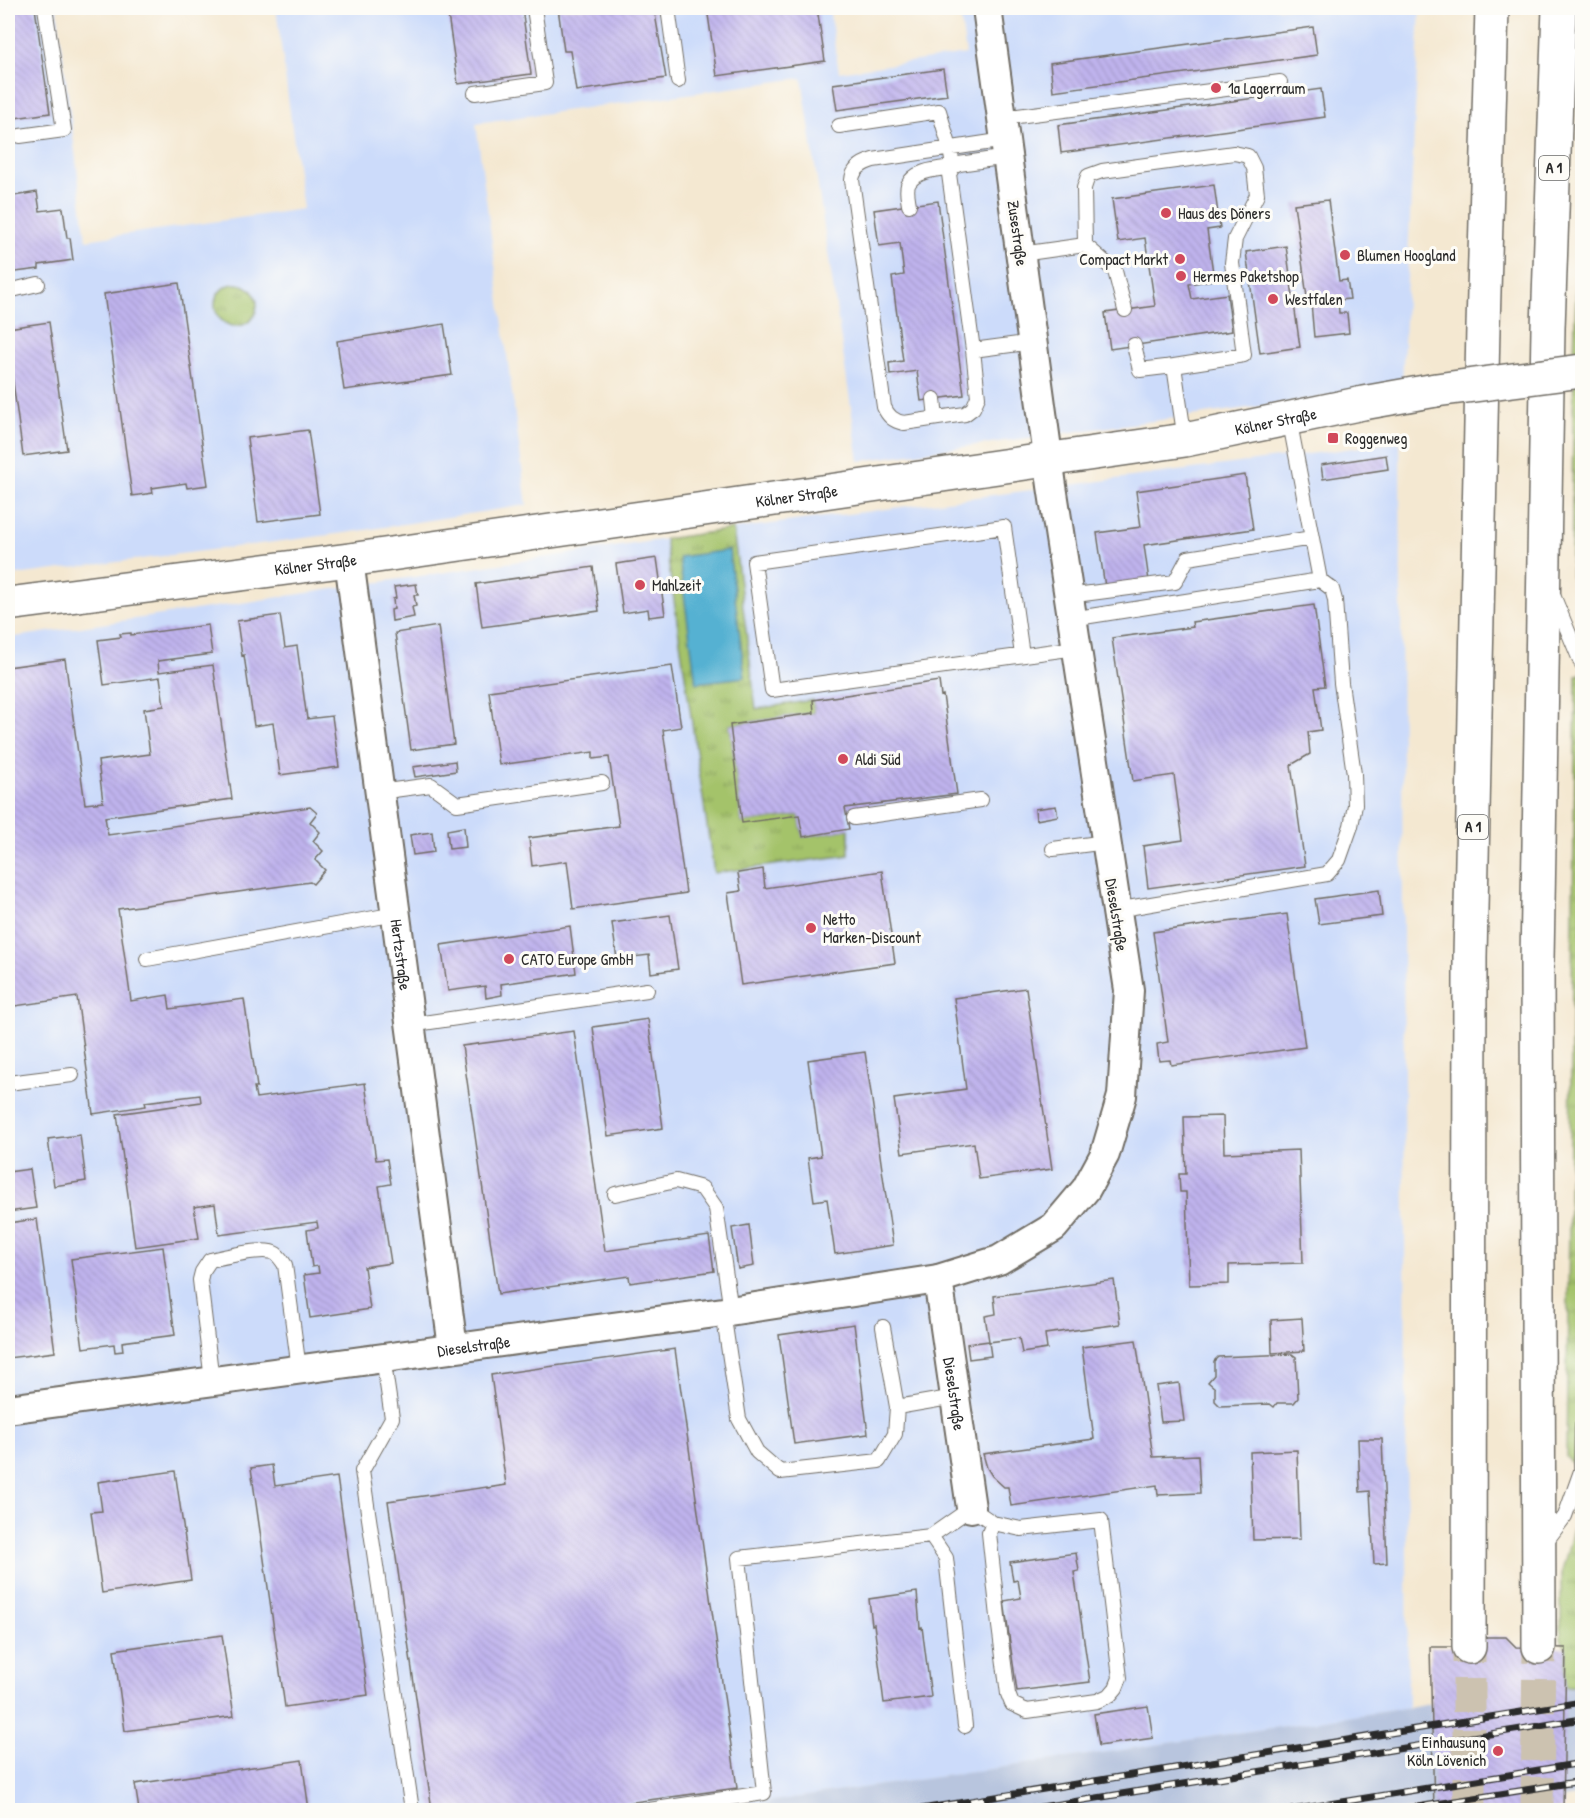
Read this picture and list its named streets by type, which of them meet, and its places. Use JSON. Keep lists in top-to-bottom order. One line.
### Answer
{"streets":{"main road":["A 1","Kölner Straße"],"street":["Zusestraße","Dieselstraße","Hertzstraße"]},"crossings":[["Zusestraße","Kölner Straße"],["Zusestraße","Dieselstraße"],["Kölner Straße","Dieselstraße"],["Kölner Straße","Hertzstraße"],["Dieselstraße","Hertzstraße"]],"places":{"other":["1a Lagerraum","Haus des Döners","Blumen Hoogland","Compact Markt","Hermes Paketshop","Westfalen","Mahlzeit","Aldi Süd","Netto Marken-Discount","CATO Europe GmbH","Einhausung Köln Lövenich"],"transit":["Roggenweg"]}}
